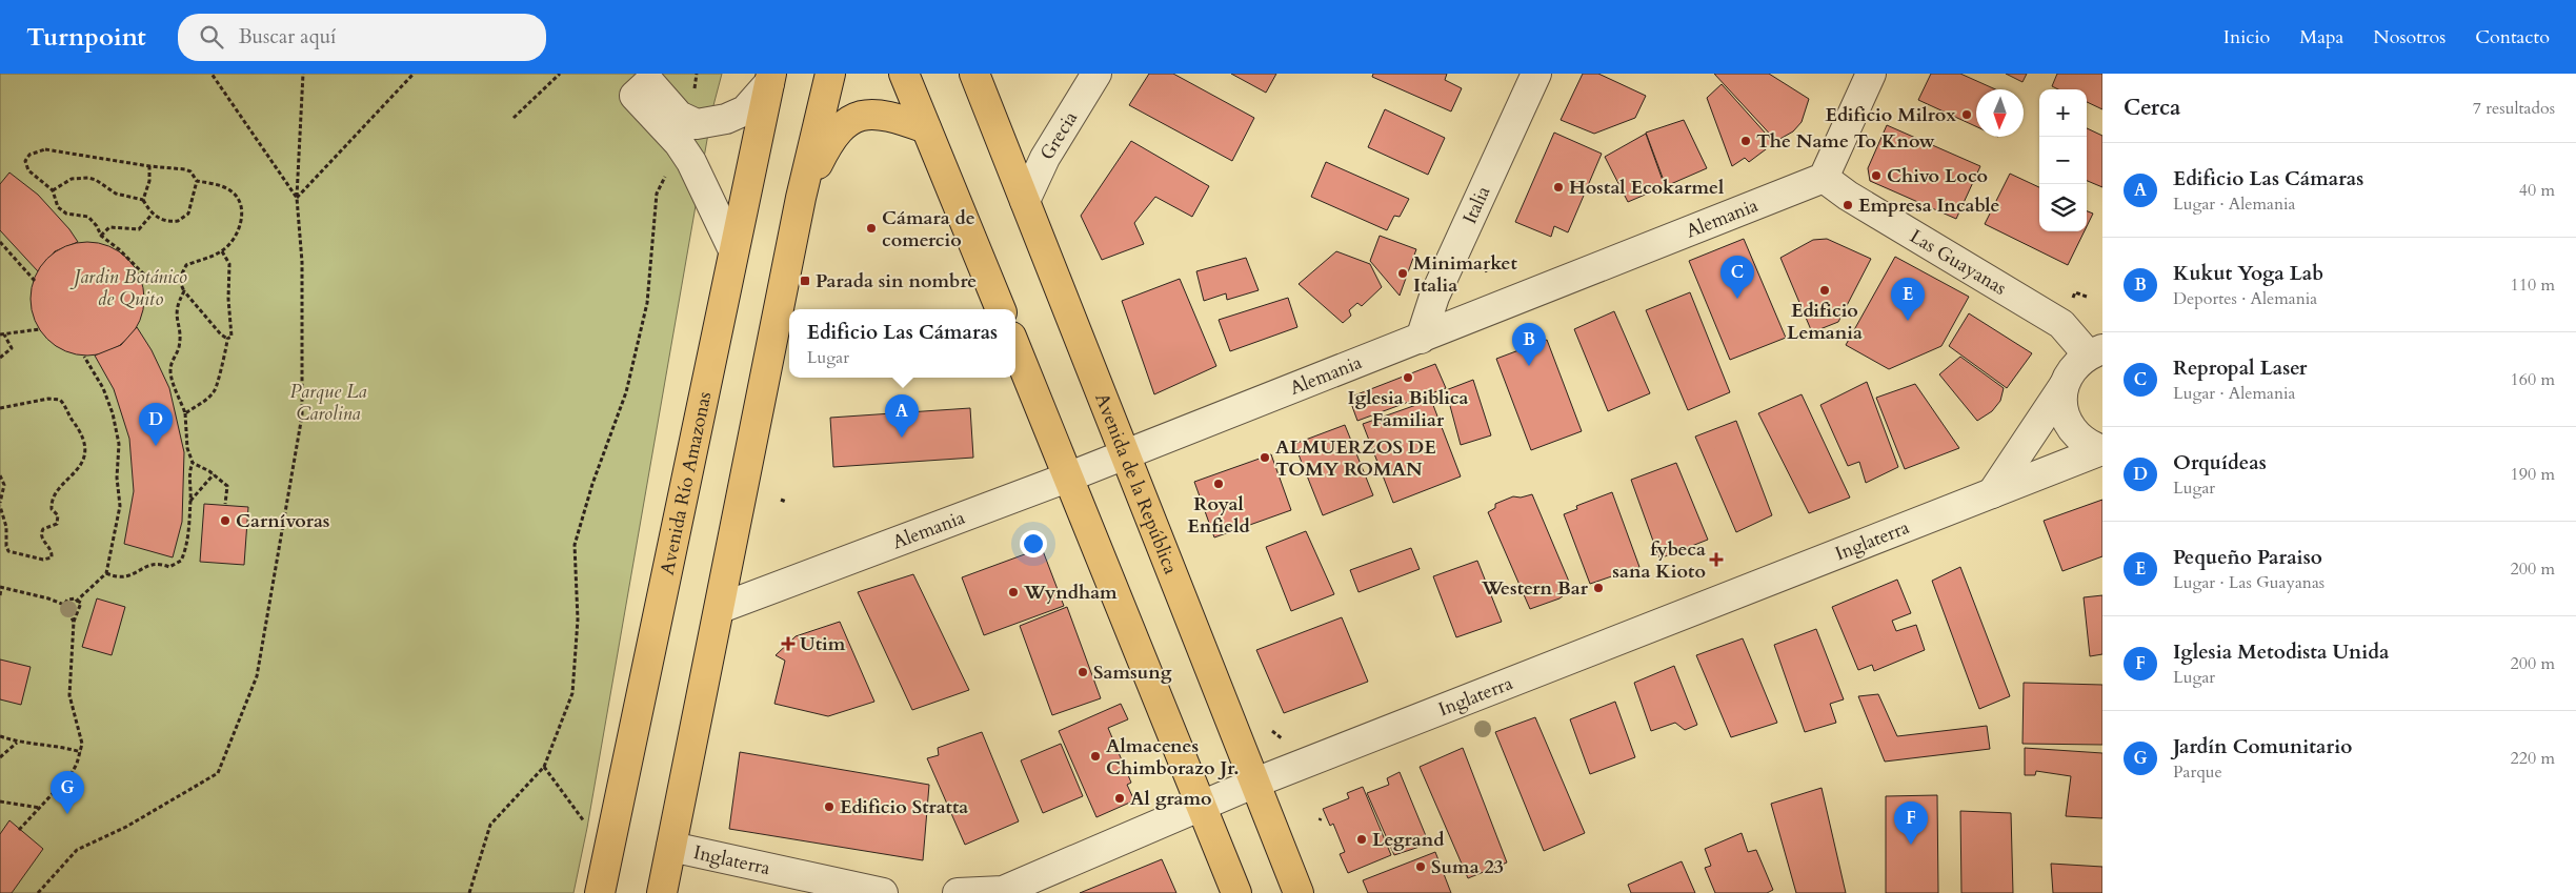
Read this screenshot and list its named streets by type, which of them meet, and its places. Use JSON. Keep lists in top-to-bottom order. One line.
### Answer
{"streets":{"main road":["Avenida Río Amazonas","Avenida de la República"],"street":["Grecia","Italia","Alemania","Las Guayanas","Inglaterra"]},"crossings":[["Grecia","Avenida de la República"],["Italia","Alemania"],["Alemania","Las Guayanas"],["Alemania","Avenida de la República"],["Avenida de la República","Inglaterra"]],"parks":["Jardin Botánico de Quito","Parque La Carolina"],"places":{"other":["Edificio Milrox","The Name To Know","Chivo Loco","Hostal Ecokarmel","Empresa Incable","Cámara de comercio","Minimarket Italia","Edificio Lemania","Iglesia Biblica Familiar","ALMUERZOS DE TOMY ROMAN","Royal Enfield","Carnívoras","Western Bar","Wyndham","Samsung","Almacenes Chimborazo Jr.","Al gramo","Edificio Stratta","Legrand","Suma 23"],"transit":["Parada sin nombre"],"health":["fybeca sana Kioto","Utim"]},"north":"bottom","page":{"header":"Turnpoint","search":"Buscar aquí","nav":["Inicio","Mapa","Nosotros","Contacto"],"heading":["Cerca","7 resultados"],"map_buttons":["+","−"],"list":[{"mark":"A","name":"Edificio Las Cámaras","note":"Lugar · Alemania","value":"40 m"},{"mark":"B","name":"Kukut Yoga Lab","note":"Deportes · Alemania","value":"110 m"},{"mark":"C","name":"Repropal Laser","note":"Lugar · Alemania","value":"160 m"},{"mark":"D","name":"Orquídeas","note":"Lugar","value":"190 m"},{"mark":"E","name":"Pequeño Paraiso","note":"Lugar · Las Guayanas","value":"200 m"},{"mark":"F","name":"Iglesia Metodista Unida","note":"Lugar","value":"200 m"},{"mark":"G","name":"Jardín Comunitario","note":"Parque","value":"220 m"}],"pins":["C","E","B","A","D","G","F"],"popup":["Edificio Las Cámaras","Lugar"]}}
